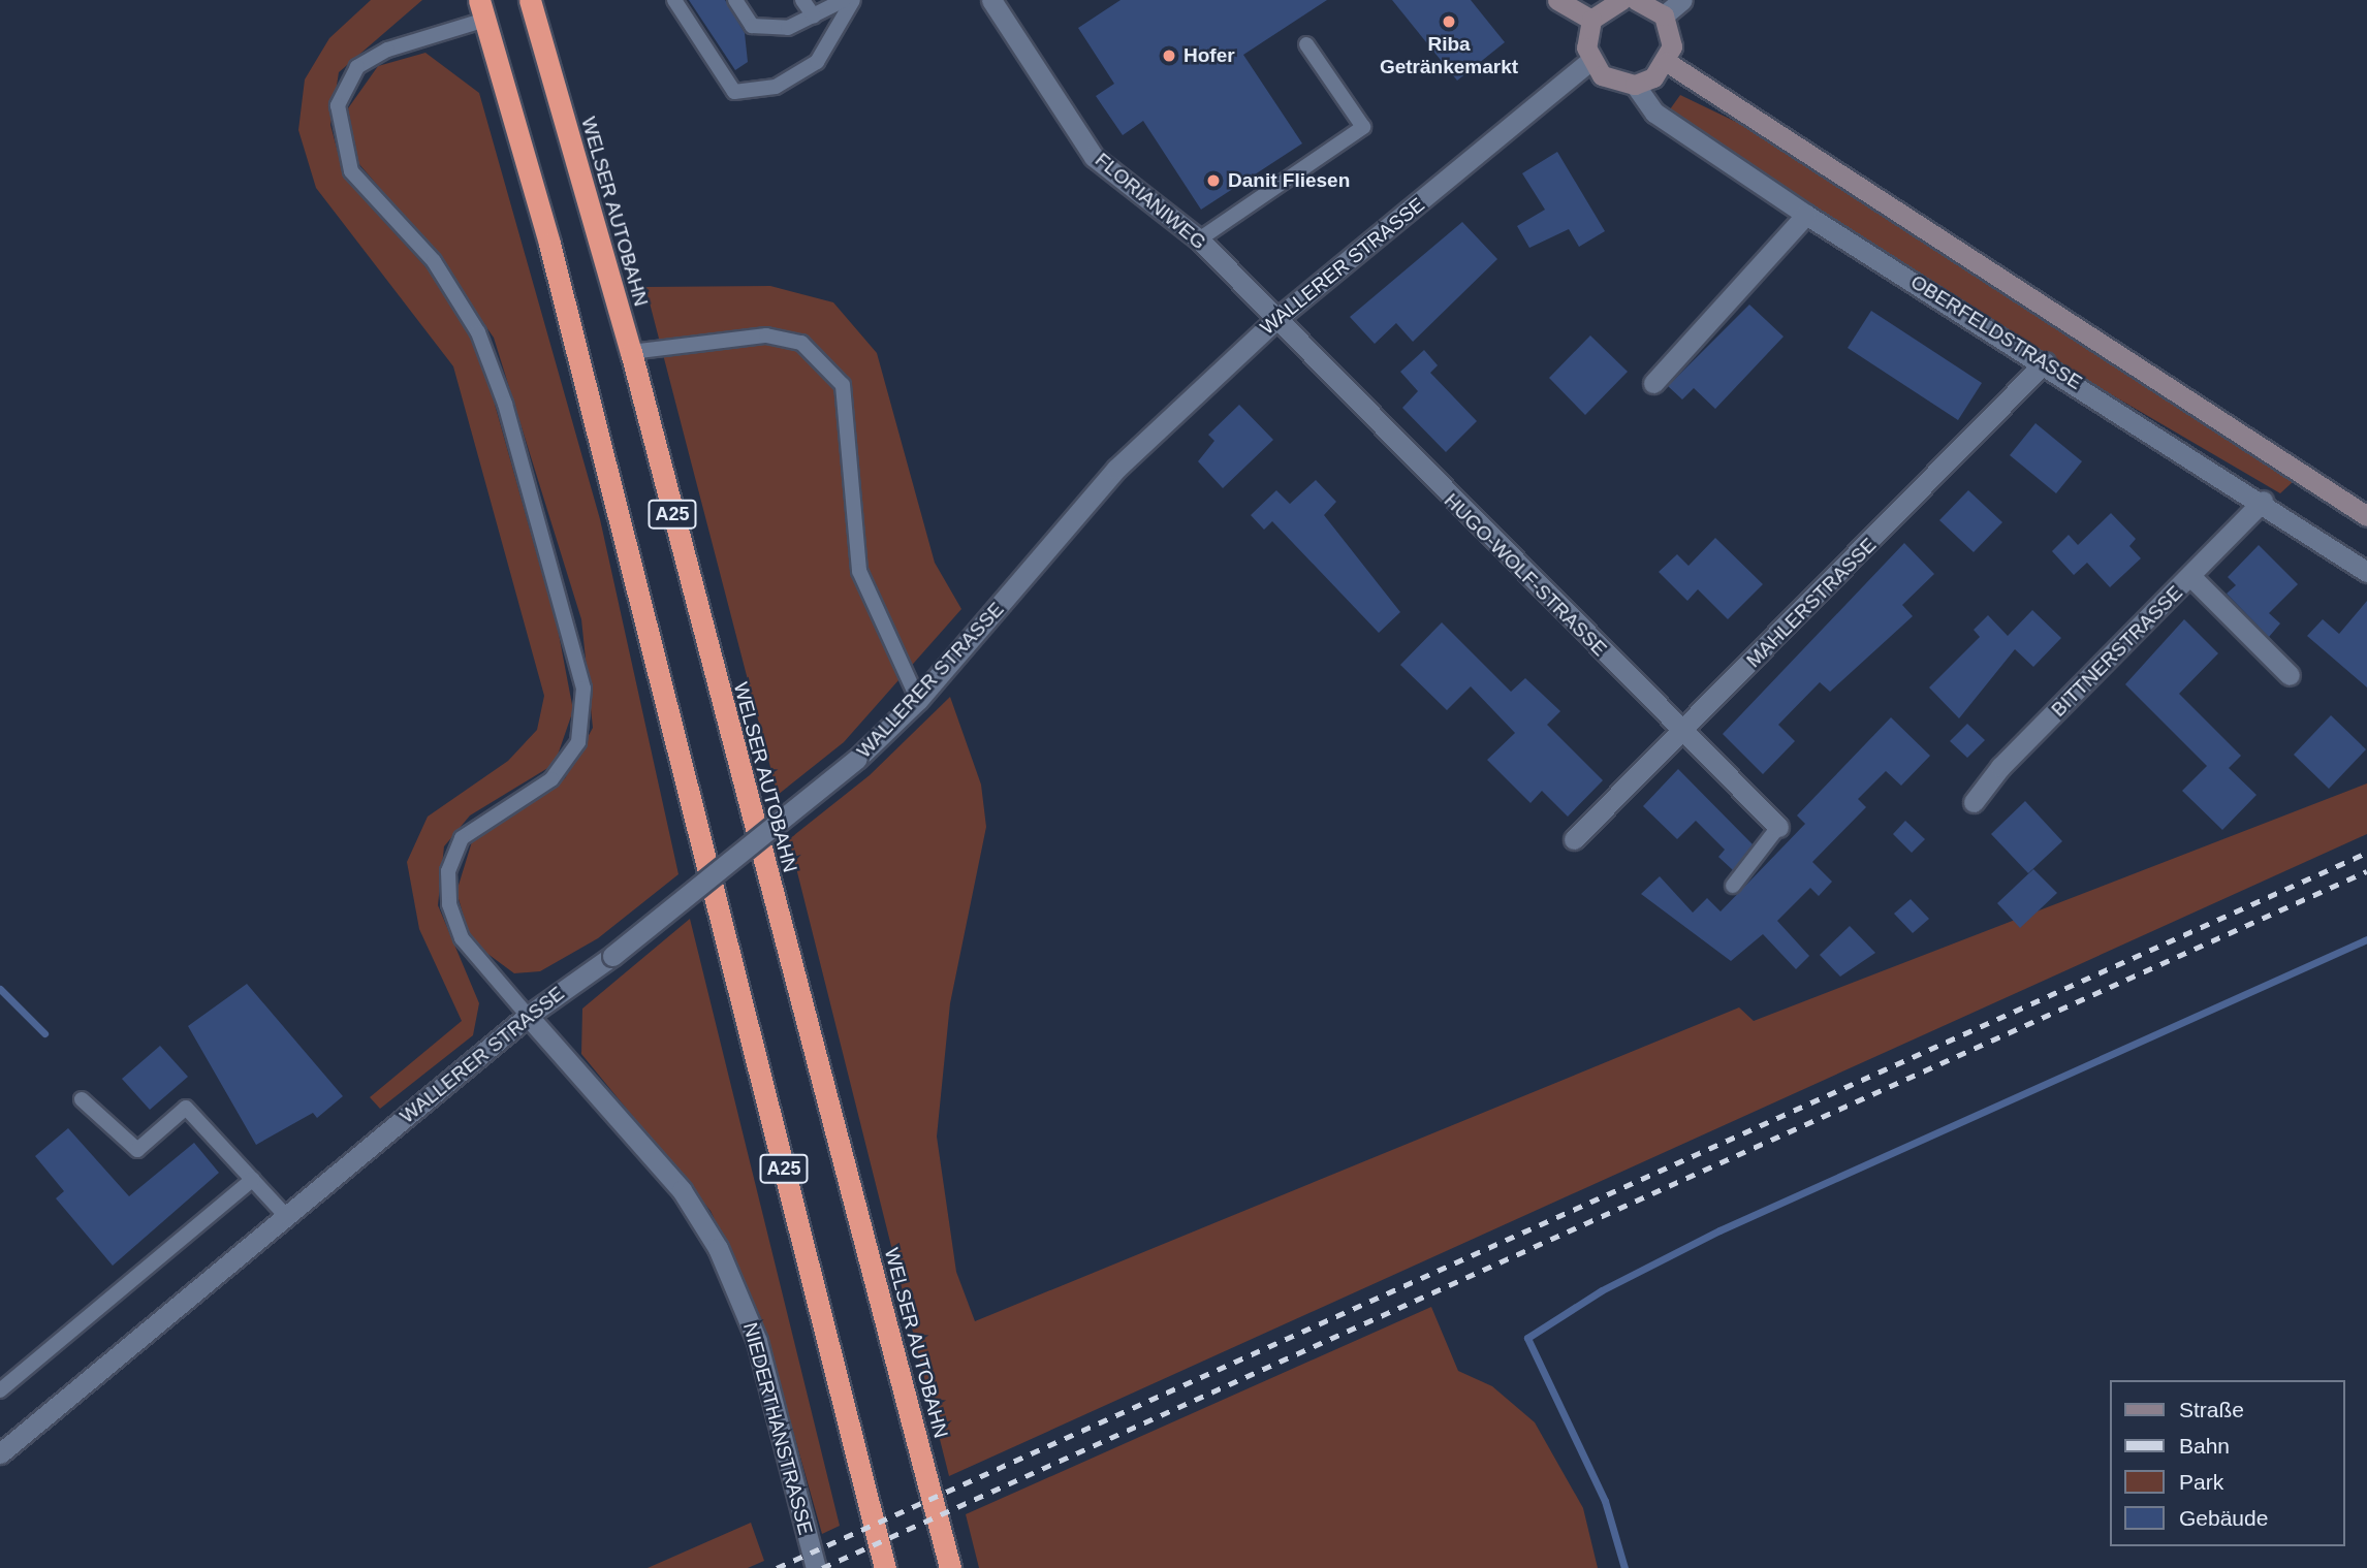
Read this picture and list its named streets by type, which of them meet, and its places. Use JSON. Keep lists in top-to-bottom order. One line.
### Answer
{"streets":{"highway":["WELSER AUTOBAHN","A25"],"street":["FLORIANIWEG","WALLERER STRASSE","OBERFELDSTRASSE","HUGO-WOLF-STRASSE","MAHLERSTRASSE","BITTNERSTRASSE","NIEDERTHANSTRASSE"]},"crossings":[["FLORIANIWEG","WALLERER STRASSE"],["FLORIANIWEG","HUGO-WOLF-STRASSE"],["WALLERER STRASSE","HUGO-WOLF-STRASSE"],["WALLERER STRASSE","NIEDERTHANSTRASSE"],["OBERFELDSTRASSE","MAHLERSTRASSE"],["OBERFELDSTRASSE","BITTNERSTRASSE"],["HUGO-WOLF-STRASSE","MAHLERSTRASSE"]],"places":["Riba Getränkemarkt","Hofer","Danit Fliesen"],"legend":["Straße","Bahn","Park","Gebäude"]}
